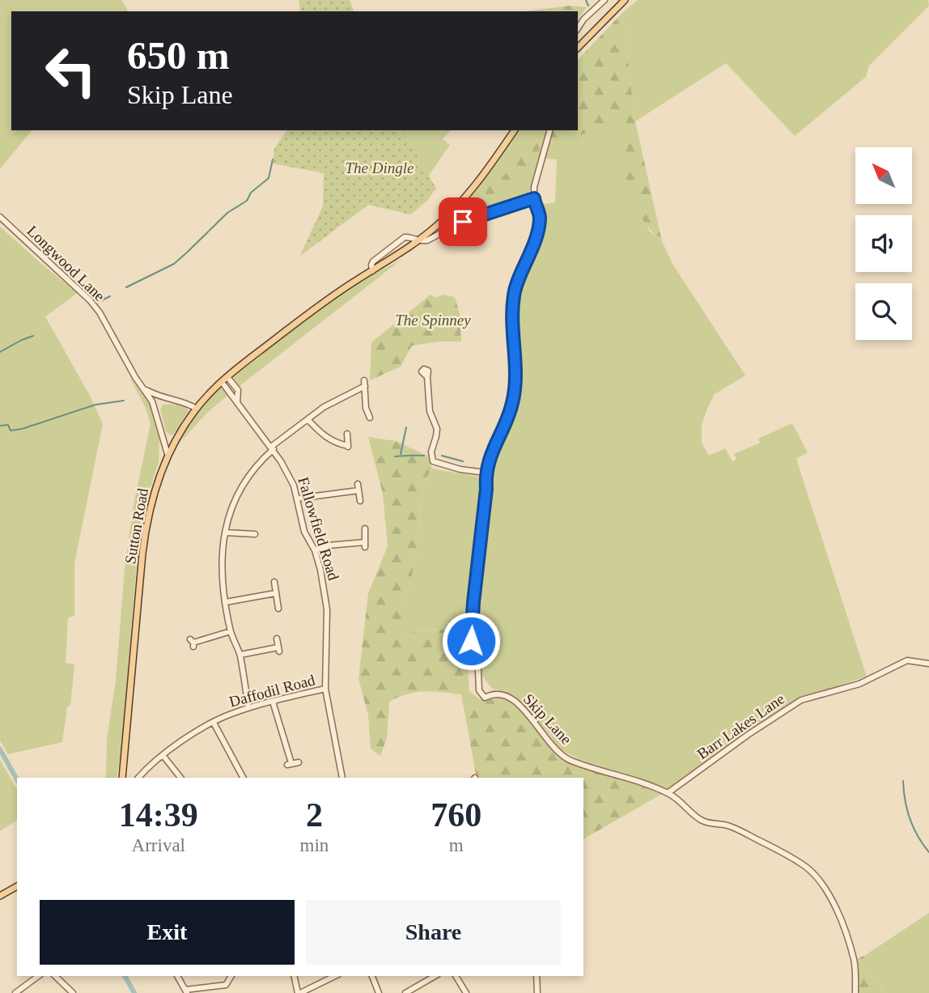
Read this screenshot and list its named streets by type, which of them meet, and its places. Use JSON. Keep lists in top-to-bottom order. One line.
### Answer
{"streets":{"main road":["Sutton Road"],"street":["Longwood Lane","Fallowfield Road","Daffodil Road","Skip Lane","Barr Lakes Lane"]},"crossings":[["Longwood Lane","Sutton Road"],["Sutton Road","Fallowfield Road"],["Fallowfield Road","Daffodil Road"],["Skip Lane","Barr Lakes Lane"]],"parks":["The Dingle","The Spinney"],"north":"top left","page":{"turn":["650 m","Skip Lane"],"eta":["14:39","Arrival","2","min","760","m"],"buttons":["Exit","Share"]}}
